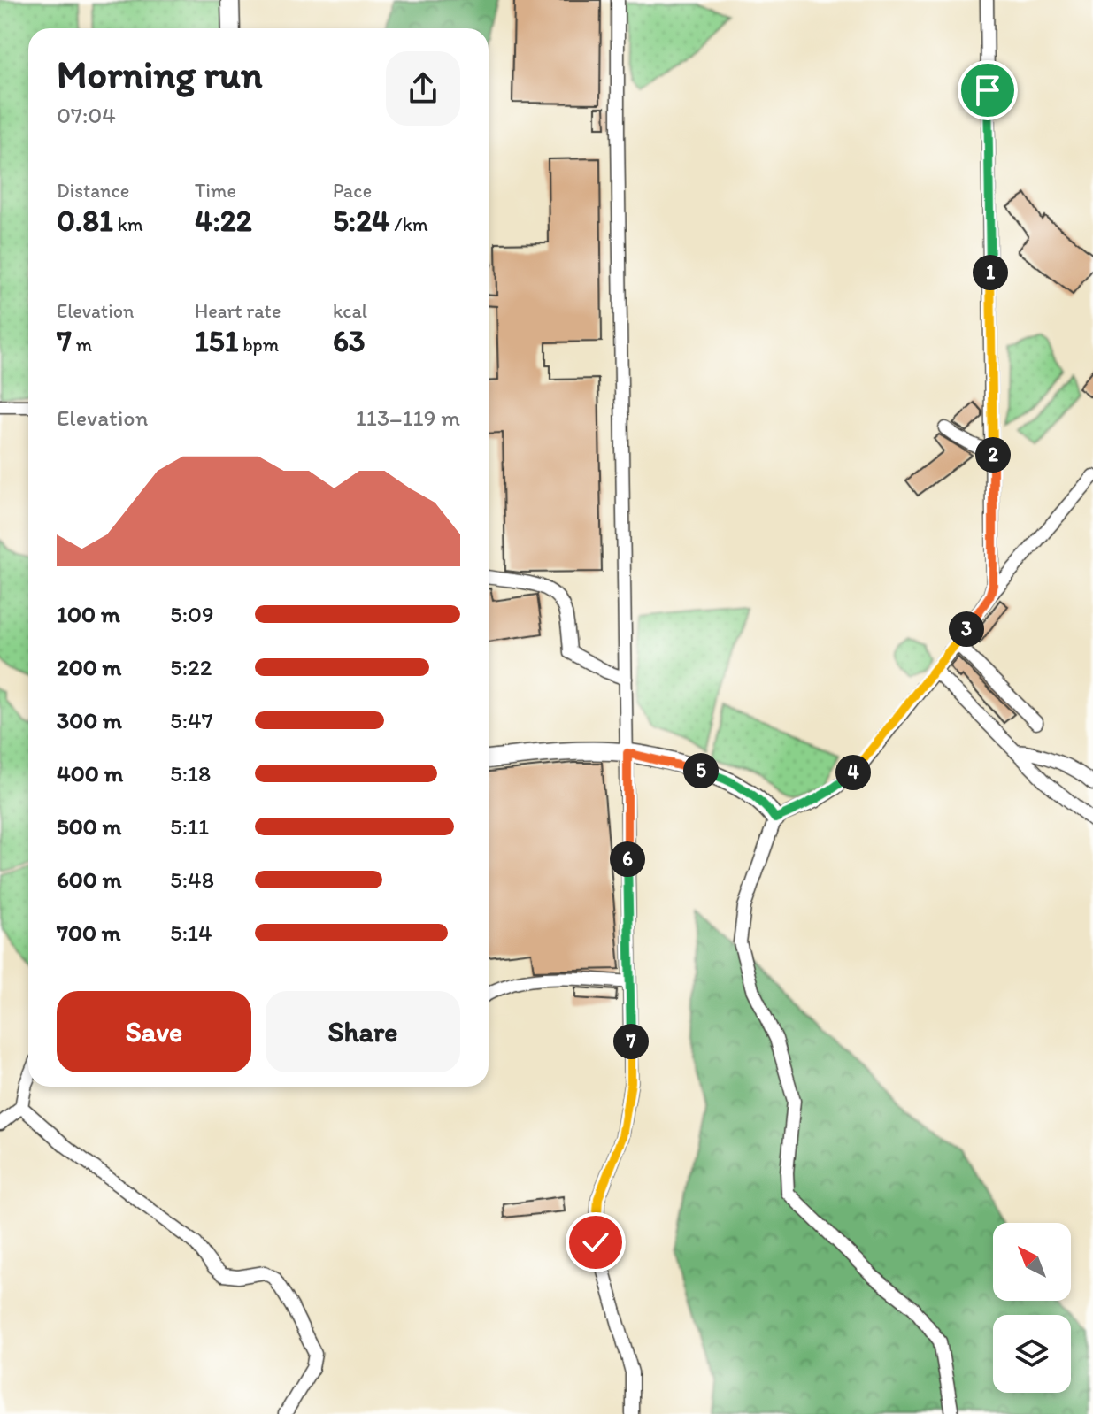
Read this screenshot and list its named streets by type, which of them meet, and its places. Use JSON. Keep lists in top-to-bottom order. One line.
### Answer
{"north":"top left","page":{"heading":["Morning run","07:04"],"stats":[["Distance","0.81 km"],["Time","4:22"],["Pace","5:24 /km"],["Elevation","7 m"],["Heart rate","151 bpm"],["kcal","63"]],"pins":["1","2","3","5","4","6","7"],"chart":["Elevation","113–119 m"],"list":[{"name":"100 m","note":"5:09"},{"name":"200 m","note":"5:22"},{"name":"300 m","note":"5:47"},{"name":"400 m","note":"5:18"},{"name":"500 m","note":"5:11"},{"name":"600 m","note":"5:48"},{"name":"700 m","note":"5:14"}],"buttons":["Save","Share"]}}
